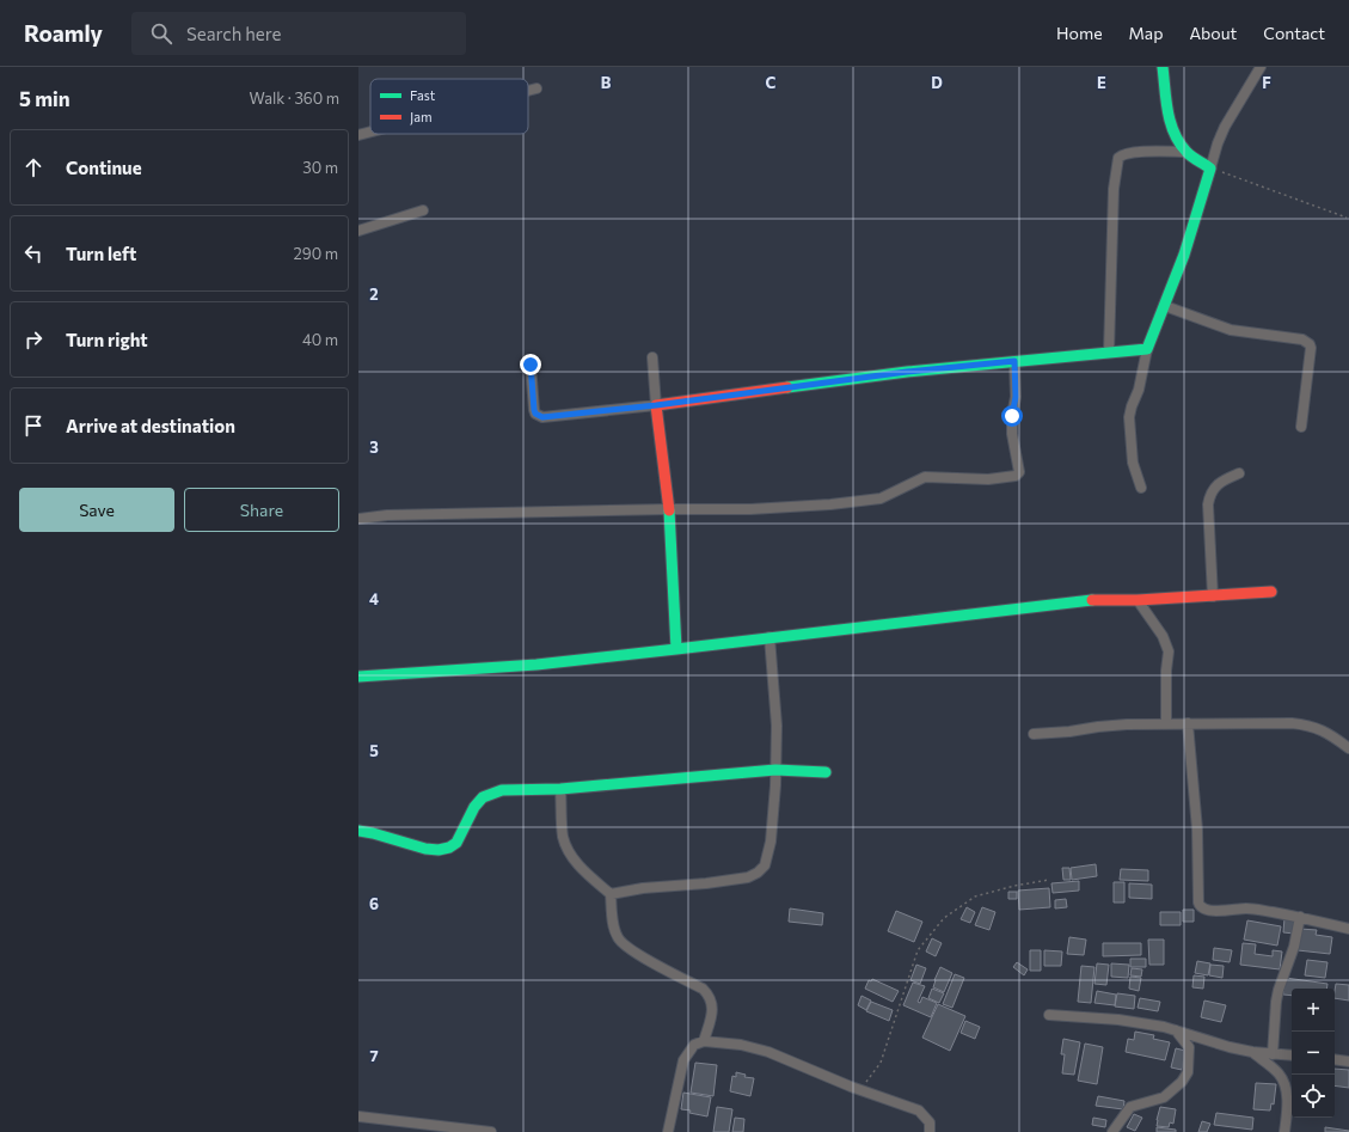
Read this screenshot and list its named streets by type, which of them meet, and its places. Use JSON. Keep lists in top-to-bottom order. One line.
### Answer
{"legend":["Fast","Jam"],"page":{"header":"Roamly","search":"Search here","nav":["Home","Map","About","Contact"],"heading":["5 min","Walk · 360 m"],"list":[["Continue","30 m"],["Turn left","290 m"],["Turn right","40 m"],"Arrive at destination"],"buttons":["Save","Share"],"map_buttons":["+","−"]},"grid":{"columns":["B","C","D","E","F"],"rows":["2","3","4","5","6","7"]}}
